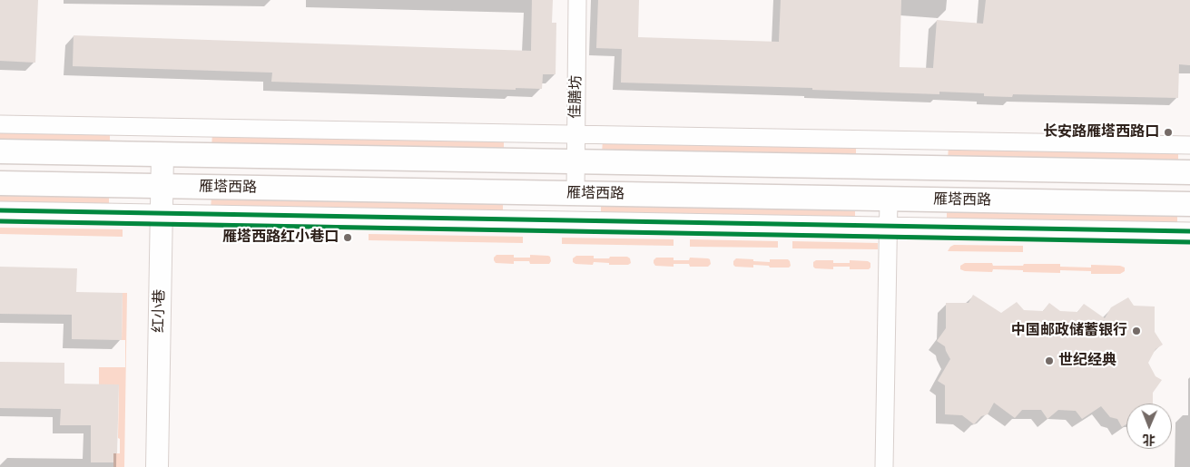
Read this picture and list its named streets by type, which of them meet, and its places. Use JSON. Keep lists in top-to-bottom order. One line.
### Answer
{"streets":{"main road":["雁塔西路"],"street":["佳膳坊","红小巷"]},"crossings":[["佳膳坊","雁塔西路"],["雁塔西路","红小巷"]],"places":["长安路雁塔西路口","雁塔西路红小巷口","中国邮政储蓄银行","世纪经典"],"north":"bottom"}
